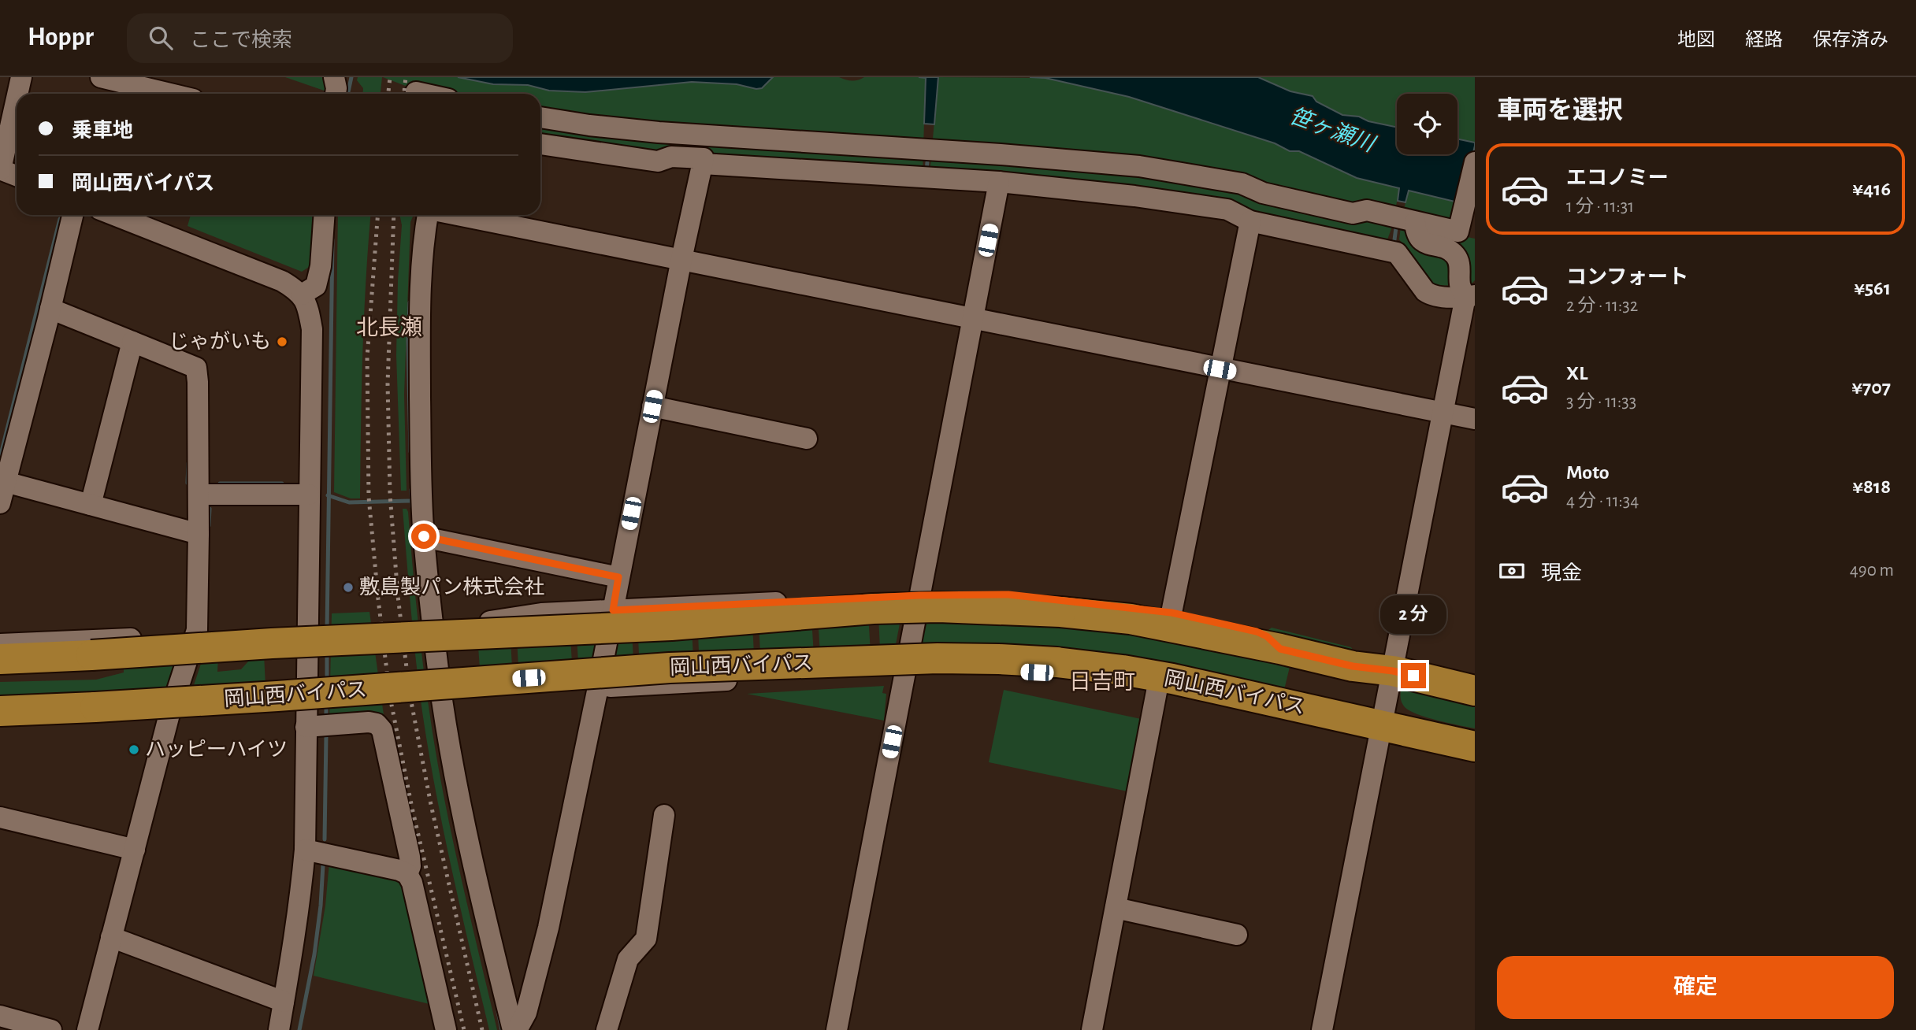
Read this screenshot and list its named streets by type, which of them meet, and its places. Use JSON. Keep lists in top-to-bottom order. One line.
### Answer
{"streets":{"highway":["岡山西バイパス"]},"districts":["北長瀬","日吉町"],"water":["笹ヶ瀬川"],"places":["じゃがいも","敷島製パン株式会社","ハッピーハイツ"],"page":{"header":"Hoppr","search":"ここで検索","nav":["地図","経路","保存済み"],"heading":"車両を選択","banner":["乗車地","岡山西バイパス"],"list":[{"name":"エコノミー","note":"1 分 · 11:31","value":"¥416"},{"name":"コンフォート","note":"2 分 · 11:32","value":"¥561"},{"name":"XL","note":"3 分 · 11:33","value":"¥707"},{"name":"Moto","note":"4 分 · 11:34","value":"¥818"}],"pay":["現金","490 m"],"bubble":"2 分","buttons":"確定"}}
